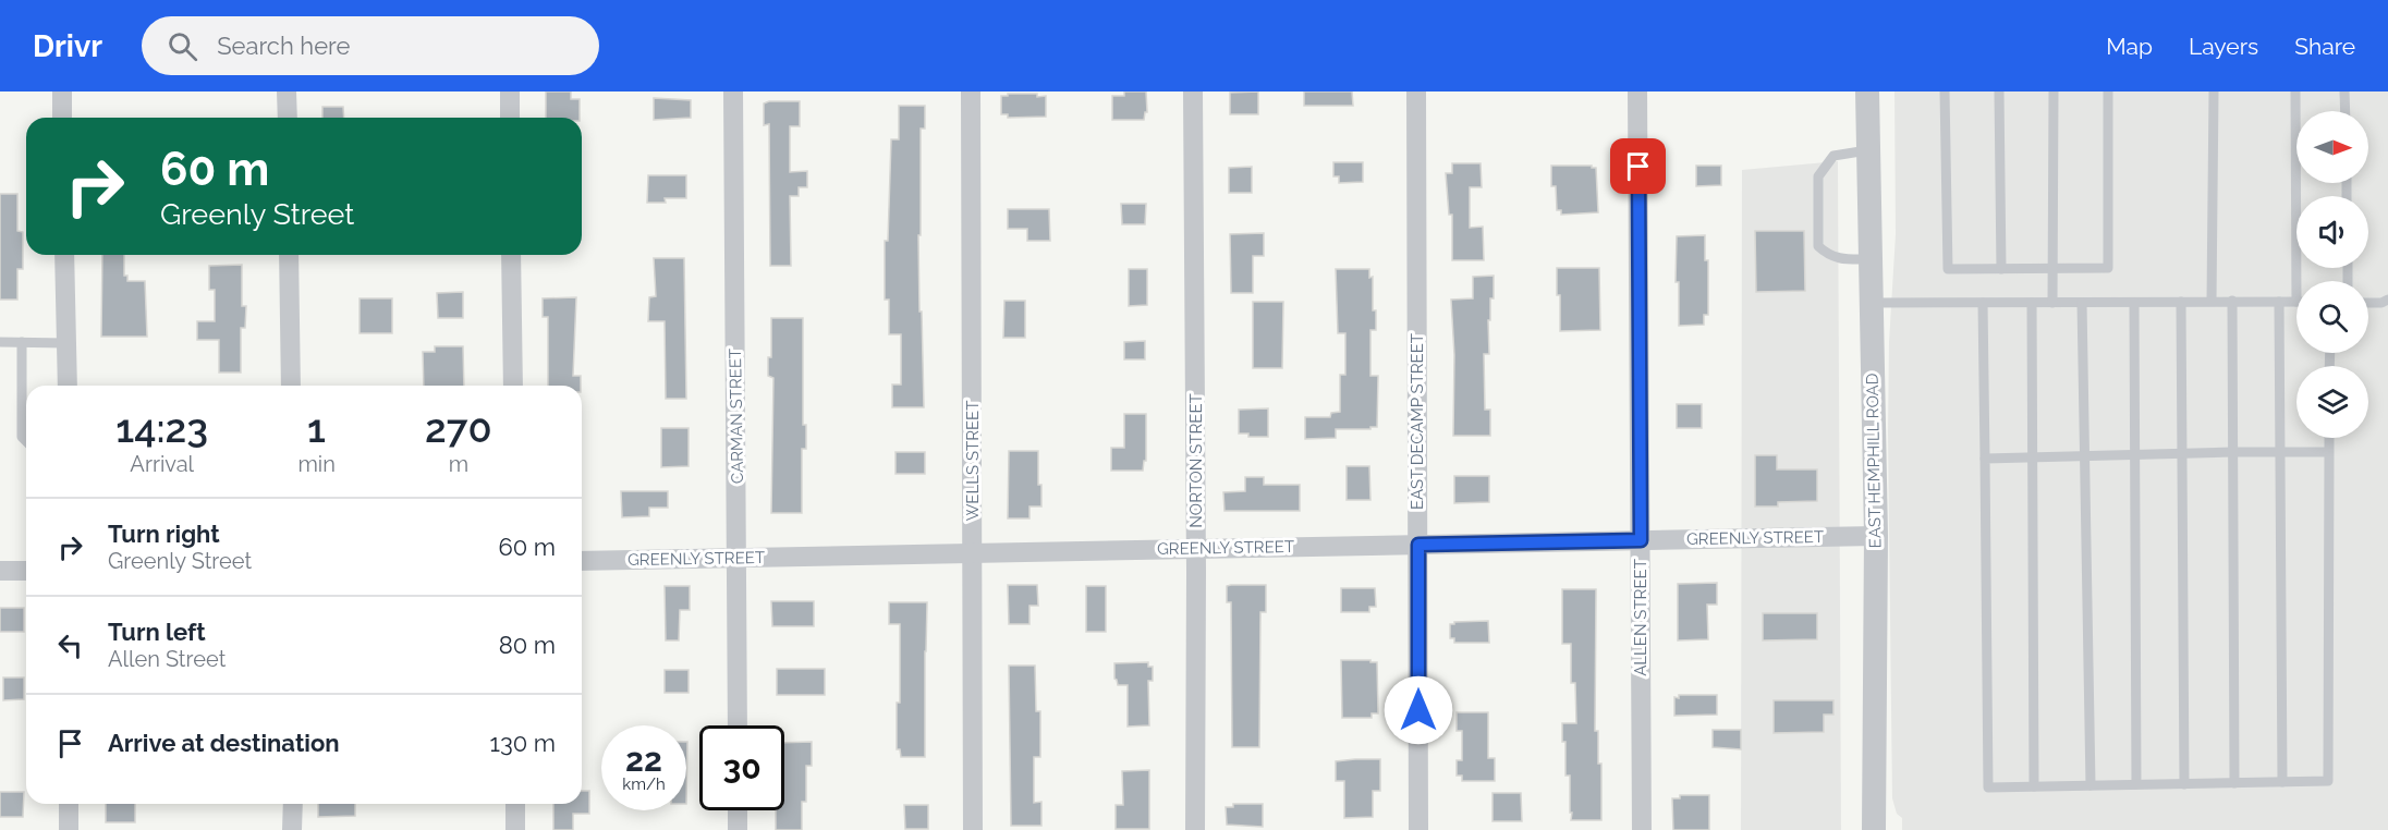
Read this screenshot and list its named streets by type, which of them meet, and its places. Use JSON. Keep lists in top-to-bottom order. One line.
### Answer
{"streets":{"street":["CARMAN STREET","EAST DECAMP STREET","WELLS STREET","NORTON STREET","EAST HEMPHILL ROAD","GREENLY STREET","ALLEN STREET"]},"crossings":[["CARMAN STREET","GREENLY STREET"],["EAST DECAMP STREET","GREENLY STREET"],["WELLS STREET","GREENLY STREET"],["NORTON STREET","GREENLY STREET"],["EAST HEMPHILL ROAD","GREENLY STREET"],["GREENLY STREET","ALLEN STREET"]],"north":"right","page":{"header":"Drivr","search":"Search here","nav":["Map","Layers","Share"],"turn":["60 m","Greenly Street"],"eta":["14:23","Arrival","1","min","270","m"],"list":[{"name":"Turn right","note":"Greenly Street","value":"60 m"},{"name":"Turn left","note":"Allen Street","value":"80 m"},{"name":"Arrive at destination","value":"130 m"}],"speed":"22 km/h","limit":"30"}}
